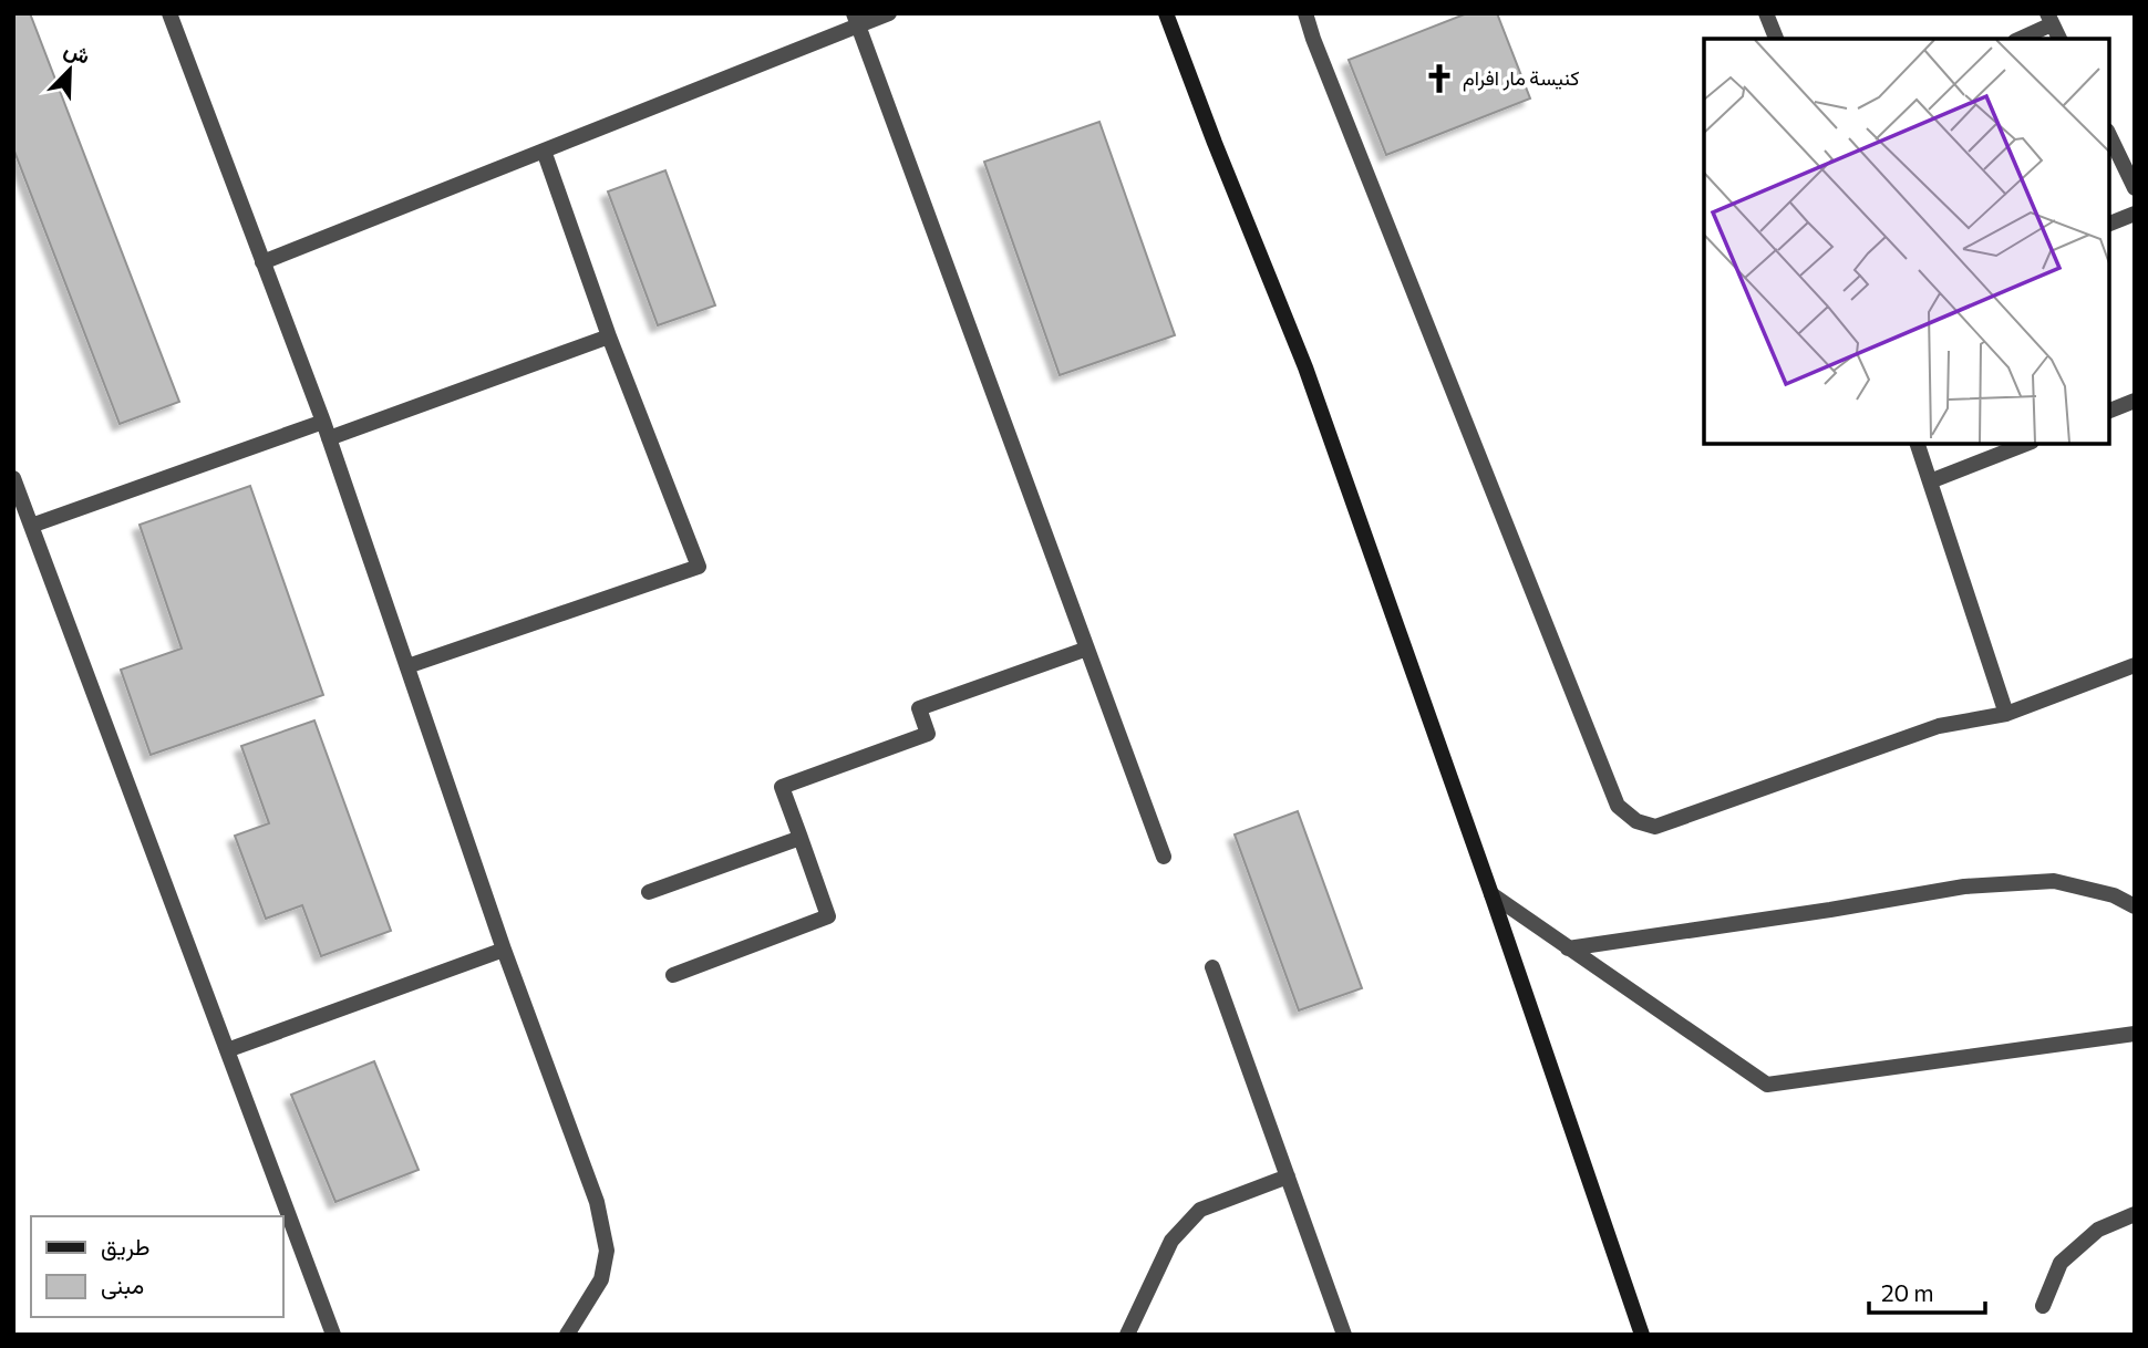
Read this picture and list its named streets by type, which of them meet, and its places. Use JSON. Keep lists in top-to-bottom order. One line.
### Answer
{"places":{"church":["كنيسة مار افرام"]},"legend":["طريق","مبنى"],"scale_bar":"20 m","north":"top right"}
